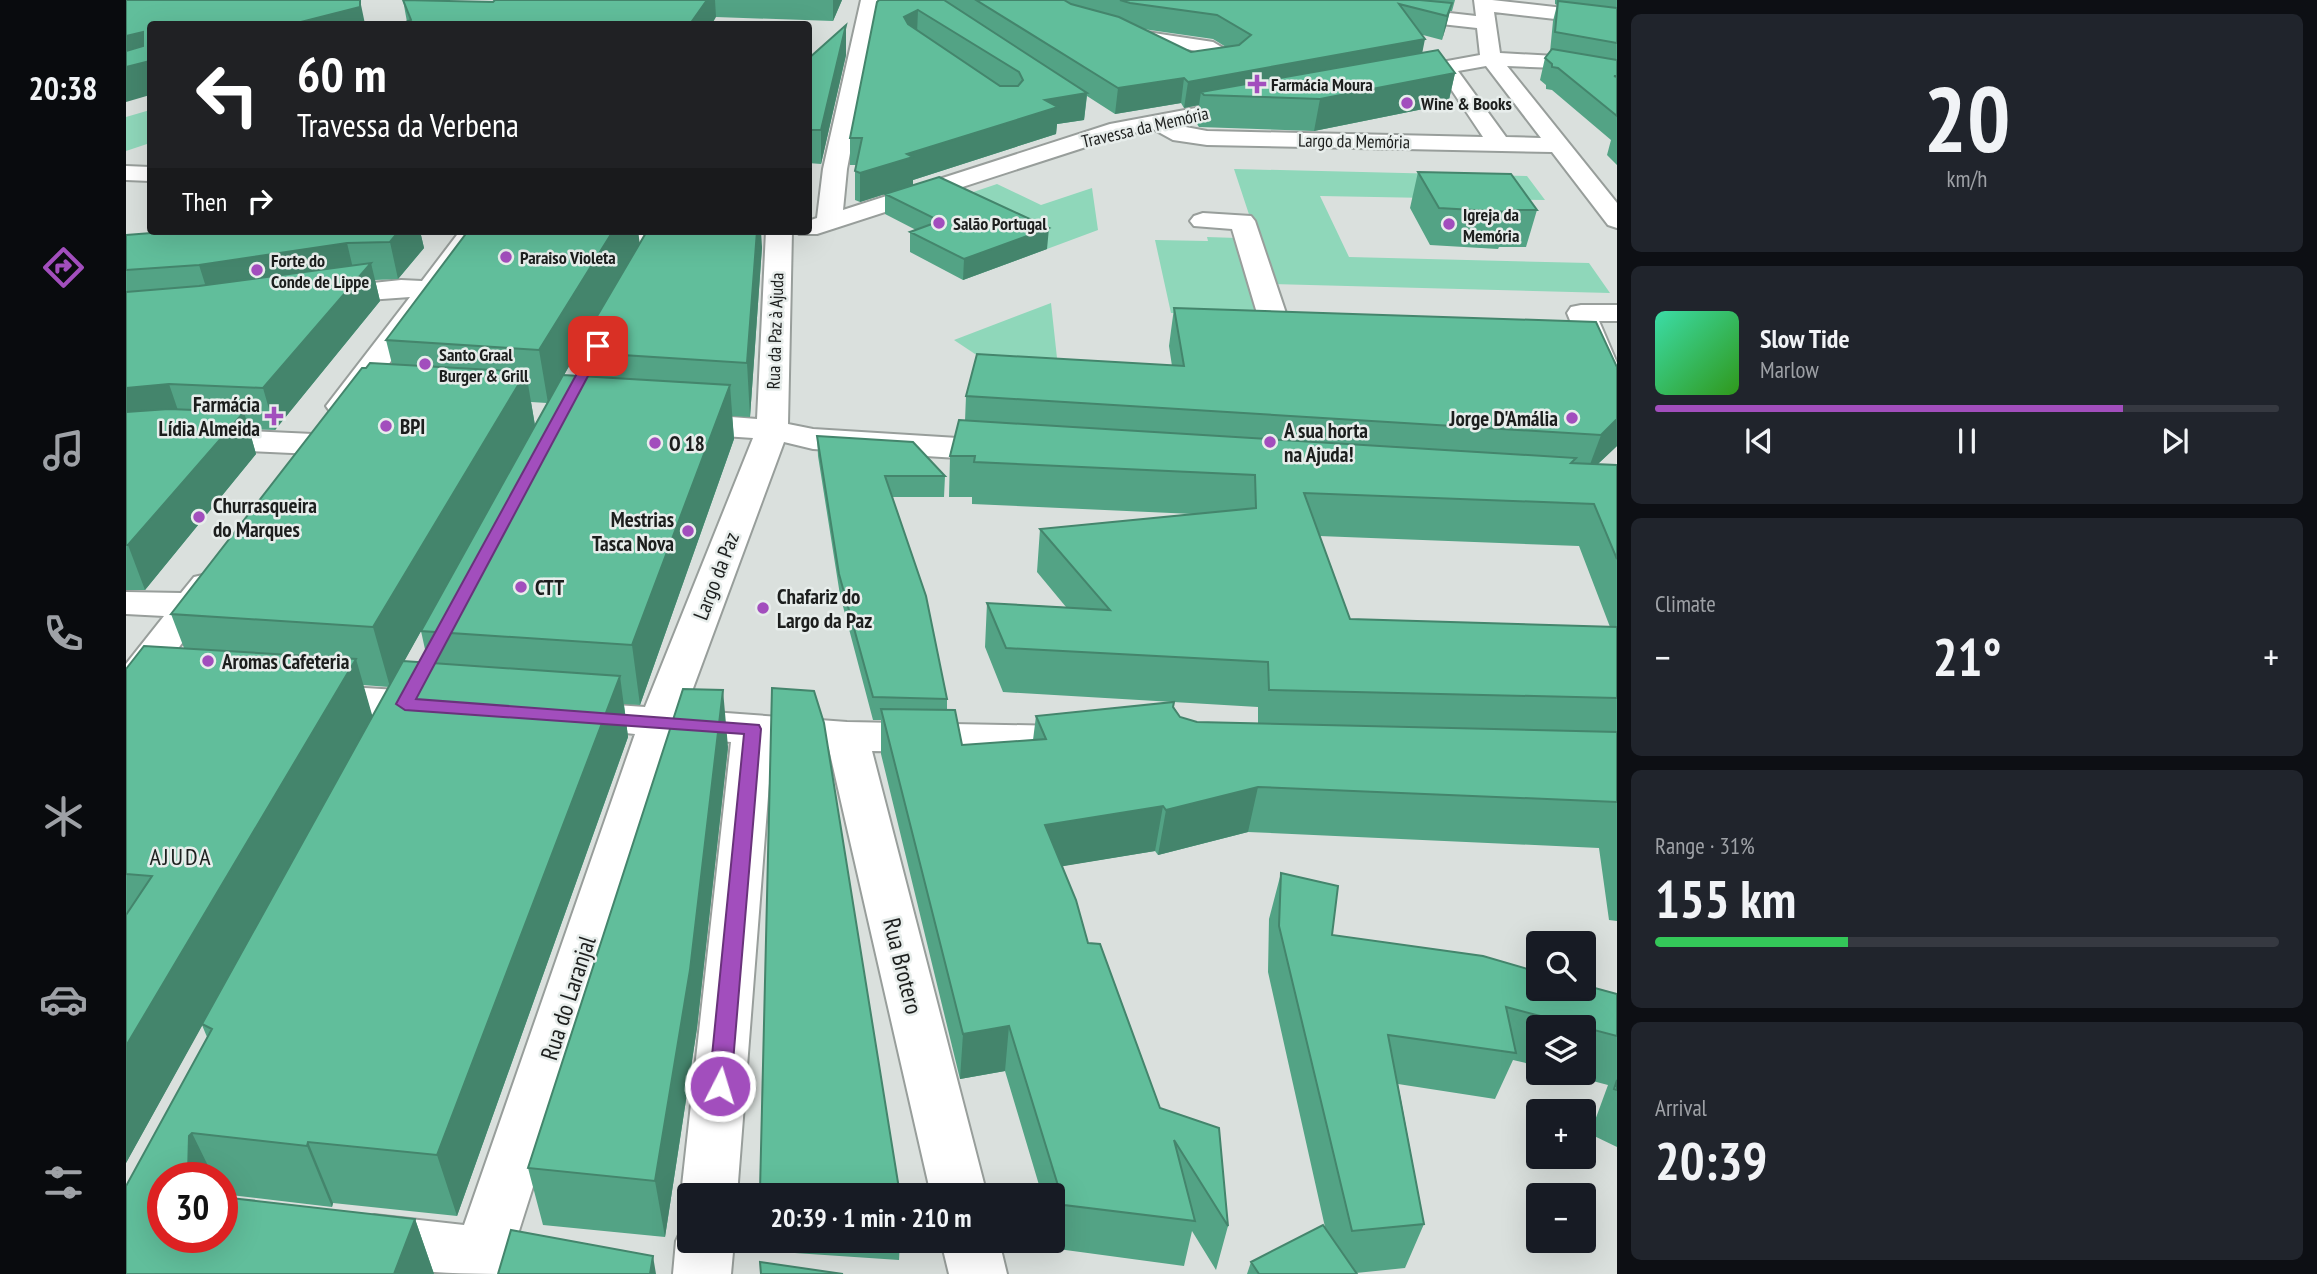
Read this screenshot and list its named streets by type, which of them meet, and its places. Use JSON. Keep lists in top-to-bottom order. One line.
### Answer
{"streets":{"street":["Travessa da Memória","Largo da Memória","Rua da Paz à Ajuda","Largo da Paz","Rua Brotero","Rua do Laranjal"]},"crossings":[["Travessa da Memória","Largo da Memória"],["Rua da Paz à Ajuda","Largo da Paz"],["Largo da Paz","Rua do Laranjal"]],"districts":["AJUDA"],"places":{"health":["Farmácia Moura","Farmácia Lídia Almeida"],"other":["Wine & Books","Salão Portugal","Igreja da Memória","Paraiso Violeta","Forte do Conde de Lippe","Santo Graal Burger & Grill","Jorge D'Amália","BPI","A sua horta na Ajuda!","O 18","Churrasqueira do Marques","Mestrias Tasca Nova","CTT","Chafariz do Largo da Paz","Aromas Cafeteria"]},"page":{"tabs":"20:38","tile":[["20","km/h"],"Climate",["Range · 31%","155 km"],["Arrival","20:39"]],"turn":["60 m","Travessa da Verbena"],"then":"Then","song":["Slow Tide","Marlow"],"heat":["−","21°","+"],"map_buttons":["+","−"],"limit":"30","trip":"20:39 · 1 min · 210 m"}}
